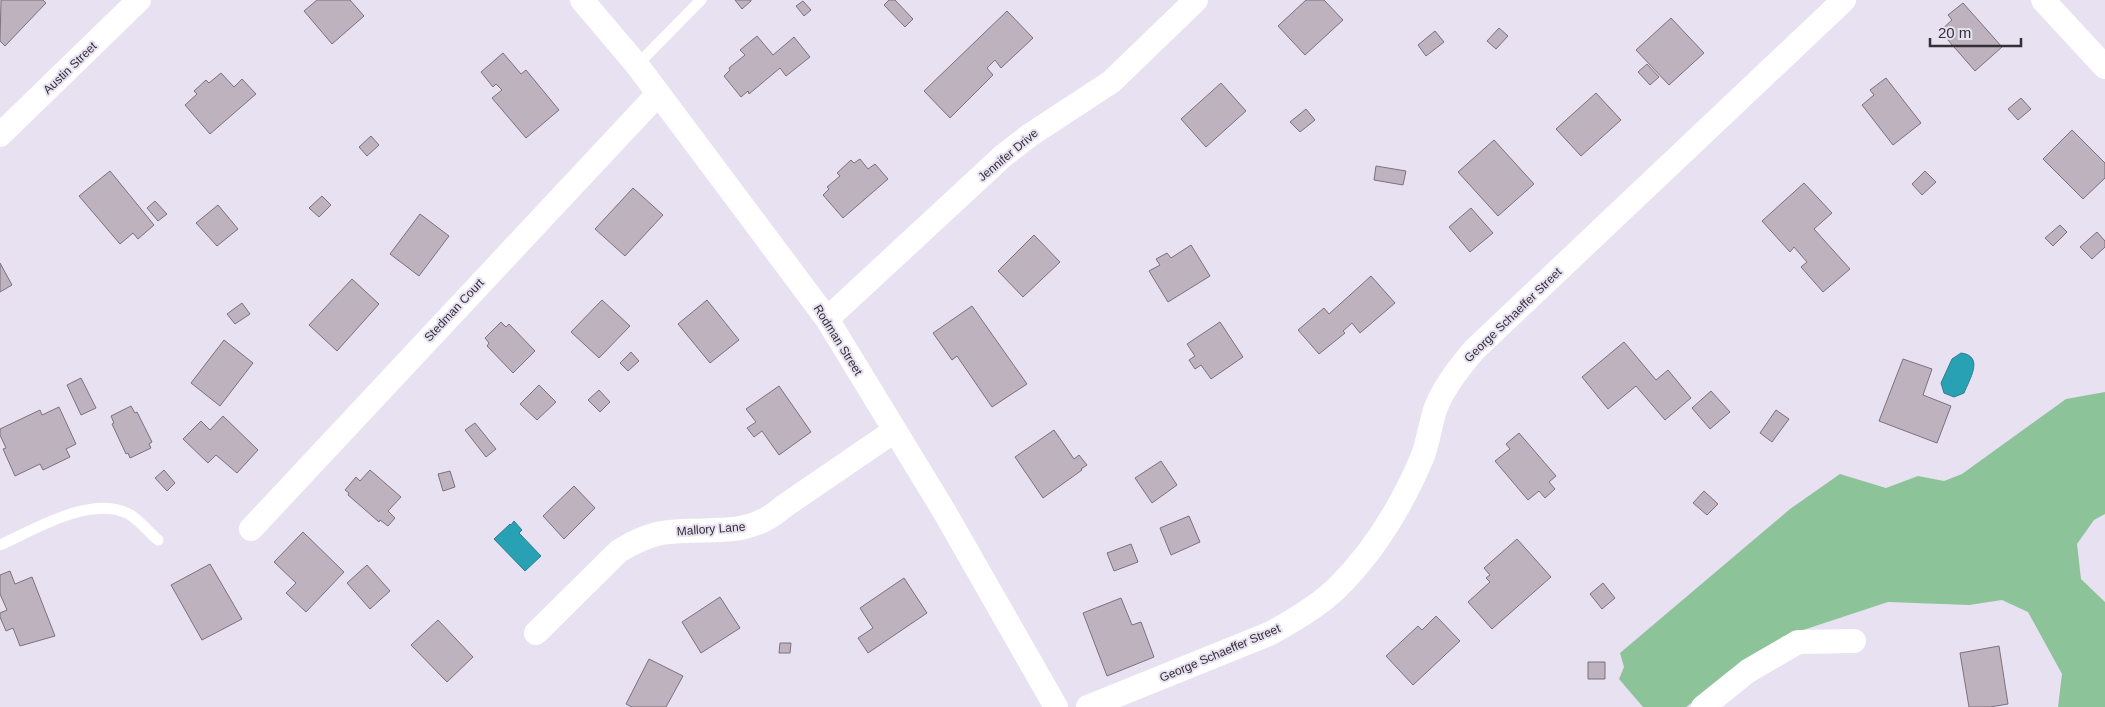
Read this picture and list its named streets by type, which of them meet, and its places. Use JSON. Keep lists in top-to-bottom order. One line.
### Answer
{"streets":{"street":["Austin Street","Jennifer Drive","Stedman Court","George Schaeffer Street","Rodman Street","Mallory Lane"]},"crossings":[["Jennifer Drive","Rodman Street"],["Stedman Court","Rodman Street"],["Rodman Street","Mallory Lane"]],"scale_bar":"20 m"}
